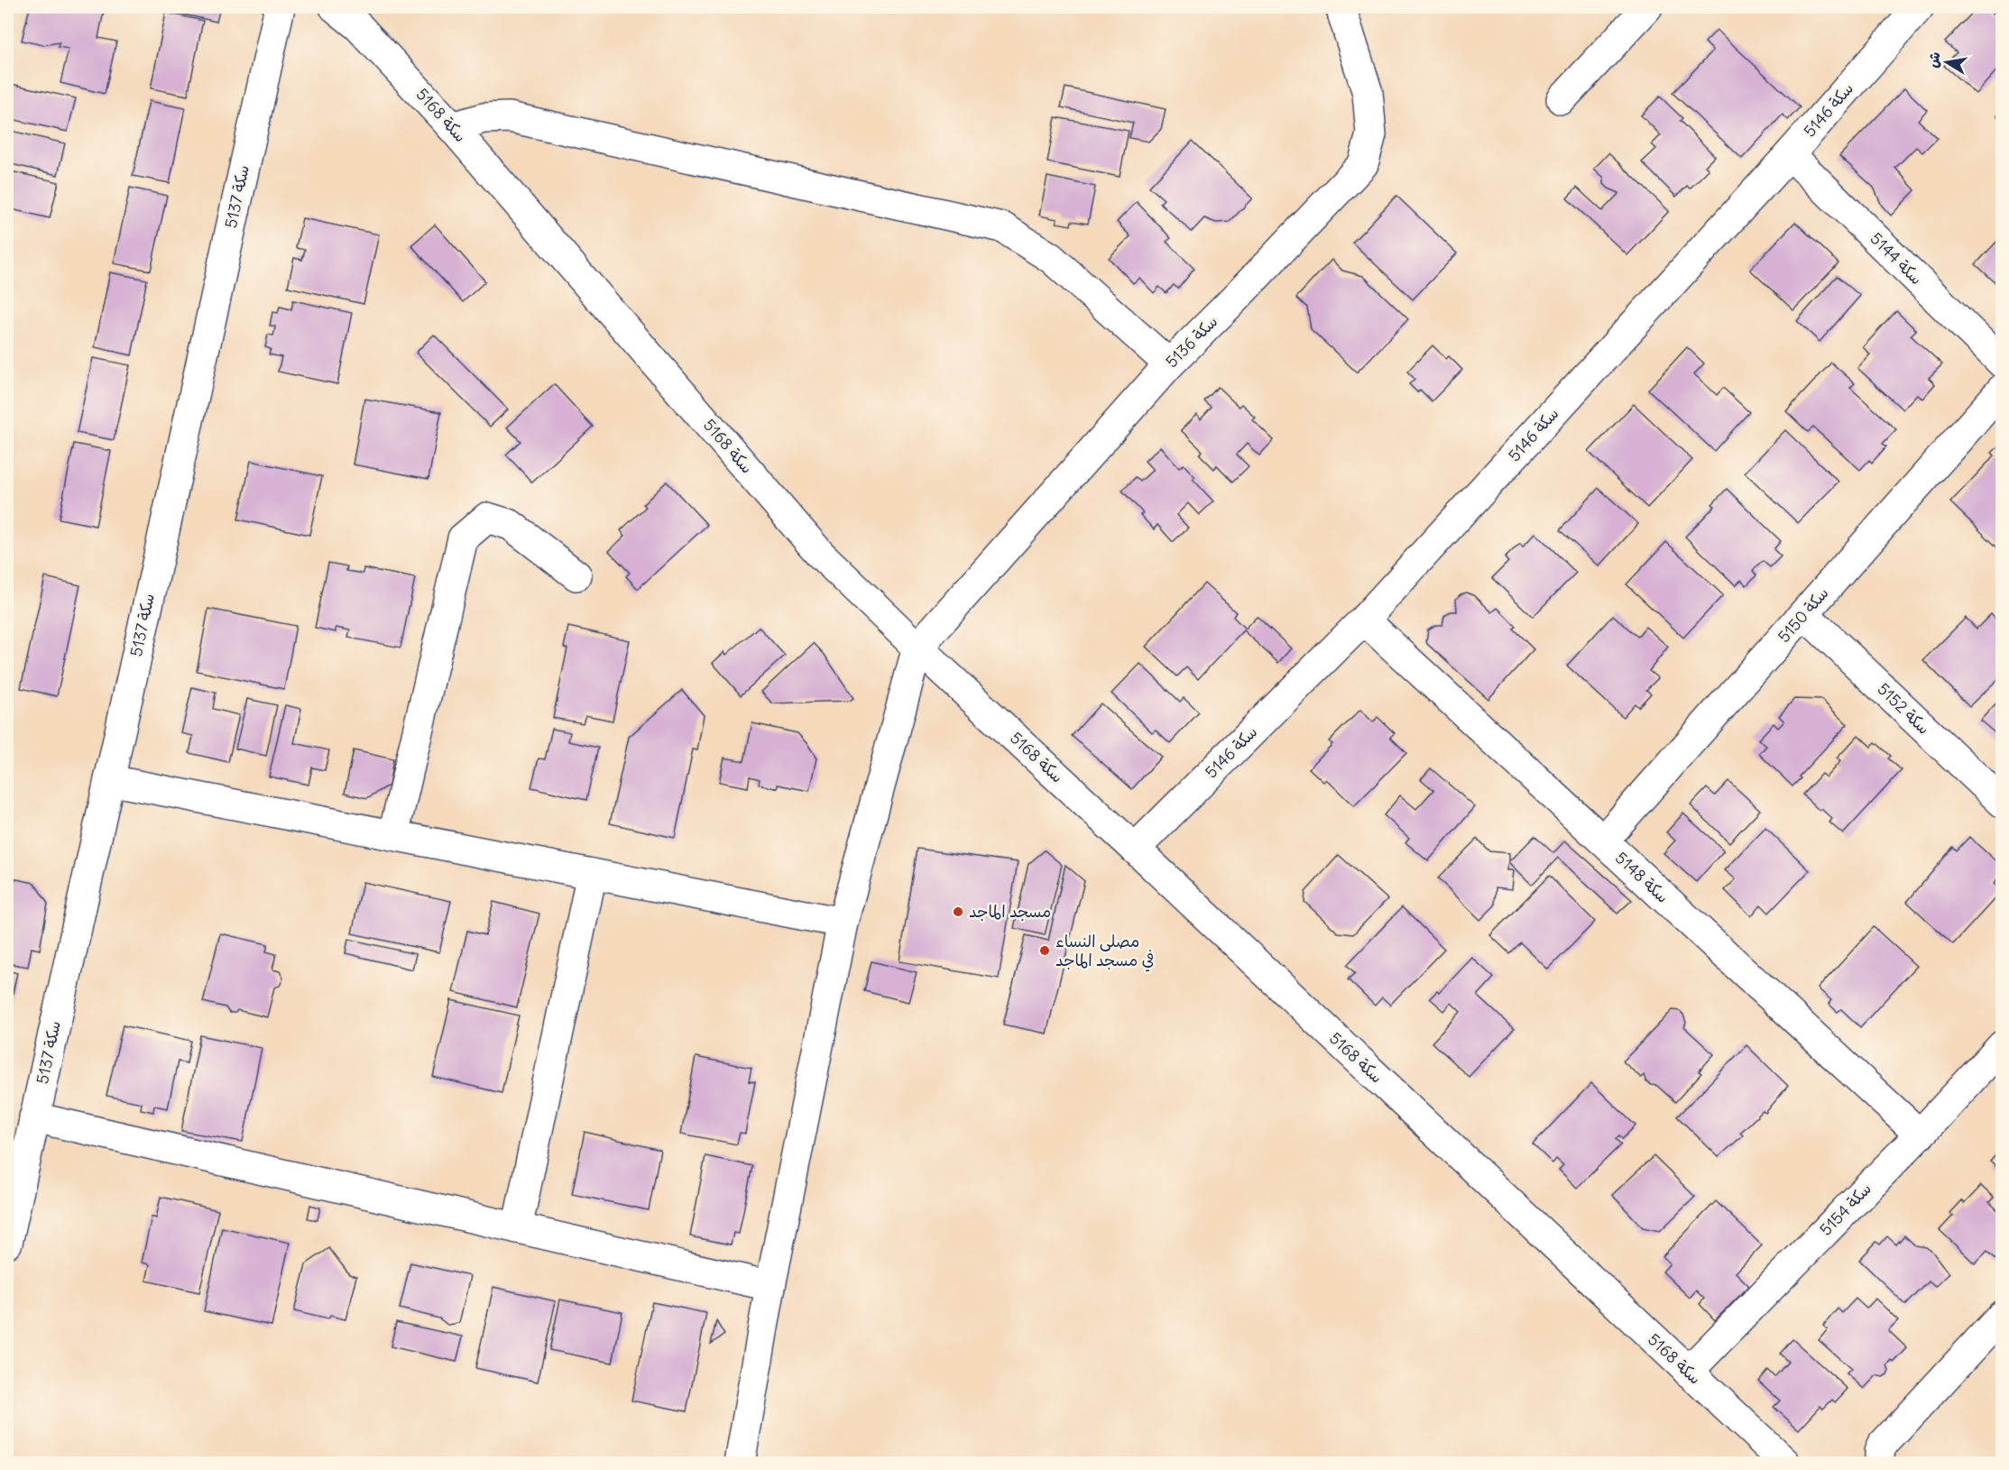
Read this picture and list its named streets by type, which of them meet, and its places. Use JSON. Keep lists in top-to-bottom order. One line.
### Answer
{"streets":{"street":["سكة 5146","سكة 5168","سكة 5137","سكة 5144","سكة 5136","سكة 5150","سكة 5152","سكة 5148","سكة 5154"]},"crossings":[["سكة 5146","سكة 5168"],["سكة 5146","سكة 5144"],["سكة 5146","سكة 5148"],["سكة 5168","سكة 5136"],["سكة 5168","سكة 5154"],["سكة 5150","سكة 5152"],["سكة 5150","سكة 5148"],["سكة 5148","سكة 5154"]],"places":["مسجد الماجد","مصلى النساء في مسجد الماجد"],"north":"left"}
